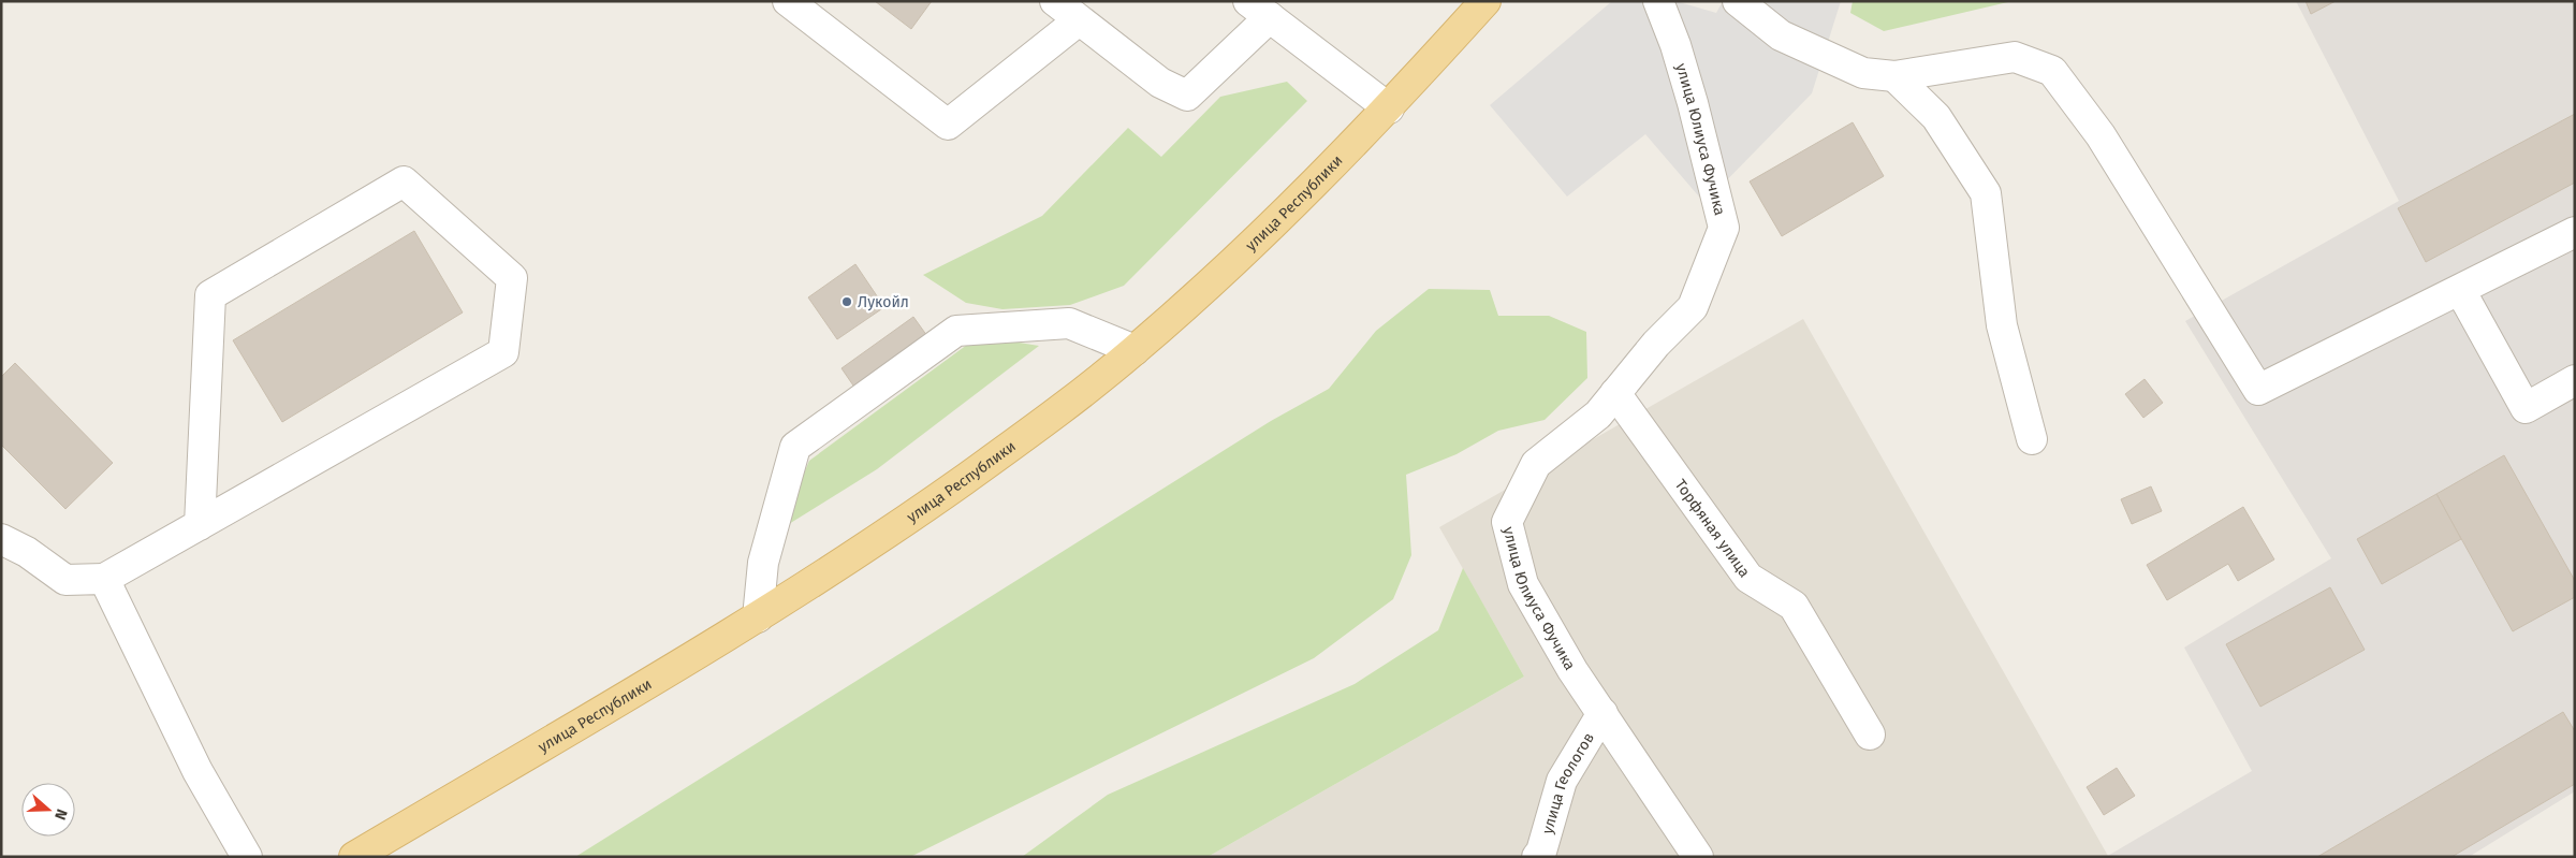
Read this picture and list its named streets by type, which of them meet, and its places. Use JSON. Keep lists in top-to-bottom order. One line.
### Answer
{"streets":{"main road":["улица Республики"],"street":["улица Юлиуса Фучика","Торфяная улица","улица Геологов"]},"crossings":[["улица Юлиуса Фучика","Торфяная улица"],["улица Юлиуса Фучика","улица Геологов"]],"places":["Лукойл"],"north":"right"}
